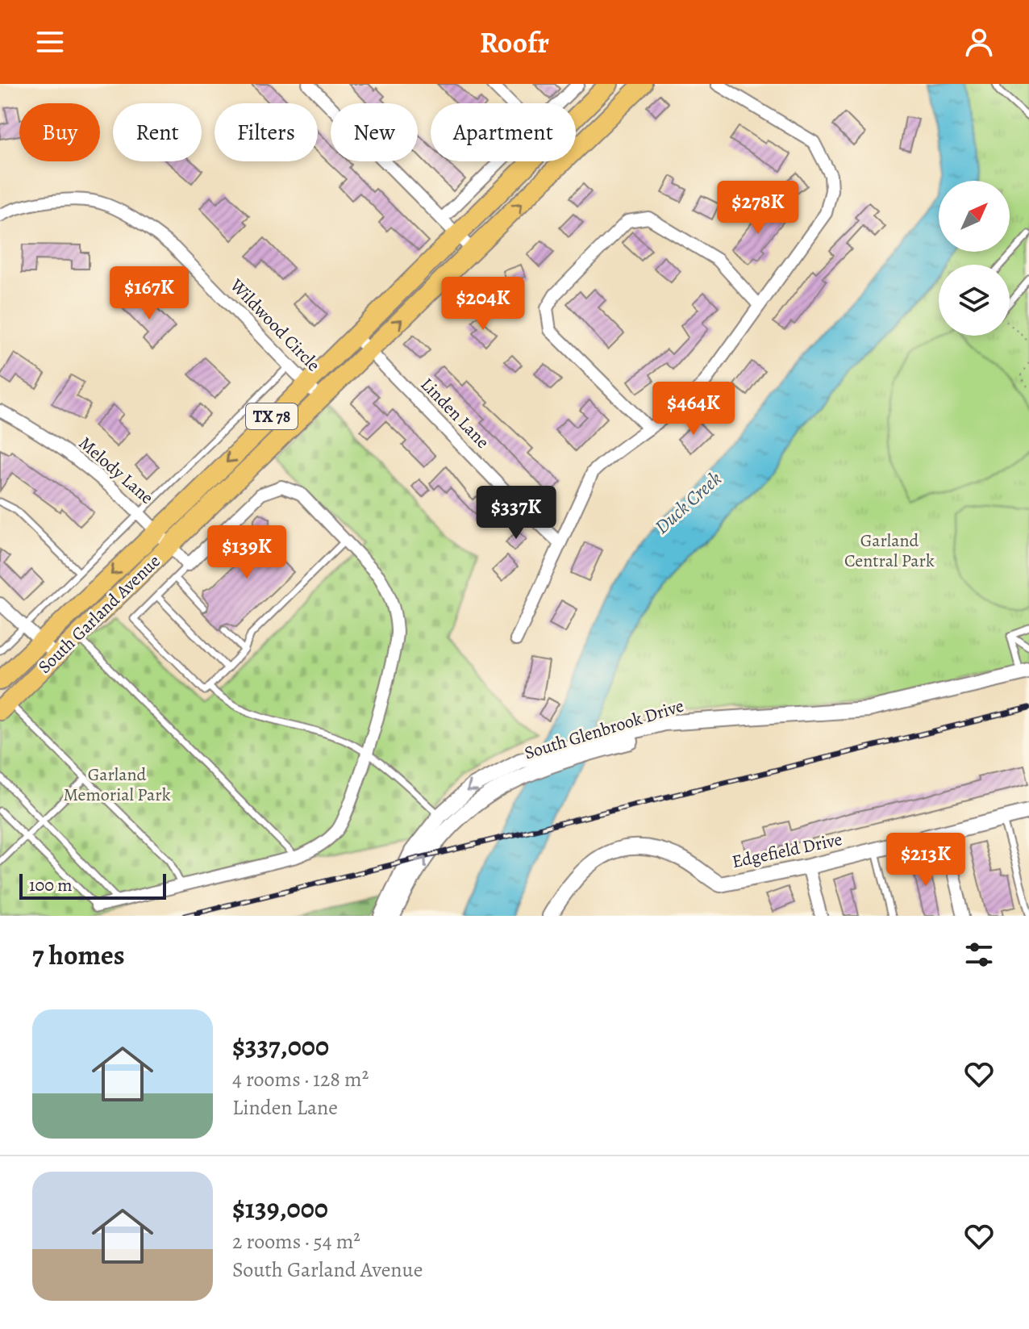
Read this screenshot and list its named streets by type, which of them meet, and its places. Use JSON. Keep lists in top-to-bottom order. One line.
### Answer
{"streets":{"main road":["TX 78","South Garland Avenue"],"street":["Wildwood Circle","Linden Lane","Melody Lane","South Glenbrook Drive","Edgefield Drive"]},"crossings":[["Wildwood Circle","South Garland Avenue"],["Linden Lane","South Garland Avenue"],["Melody Lane","South Garland Avenue"]],"water":["Duck Creek"],"parks":["Garland Central Park","Garland Memorial Park"],"scale_bar":"100 m","north":"top right","page":{"header":"Roofr","chip":["Buy","Rent","Filters","New","Apartment"],"price":["$278K","$167K","$204K","$464K","$337K","$139K","$213K"],"scale":"100 m","heading":"7 homes","list":[{"name":"$337,000","note":"4 rooms · 128 m² · Linden Lane"},{"name":"$139,000","note":"2 rooms · 54 m² · South Garland Avenue"}]}}
